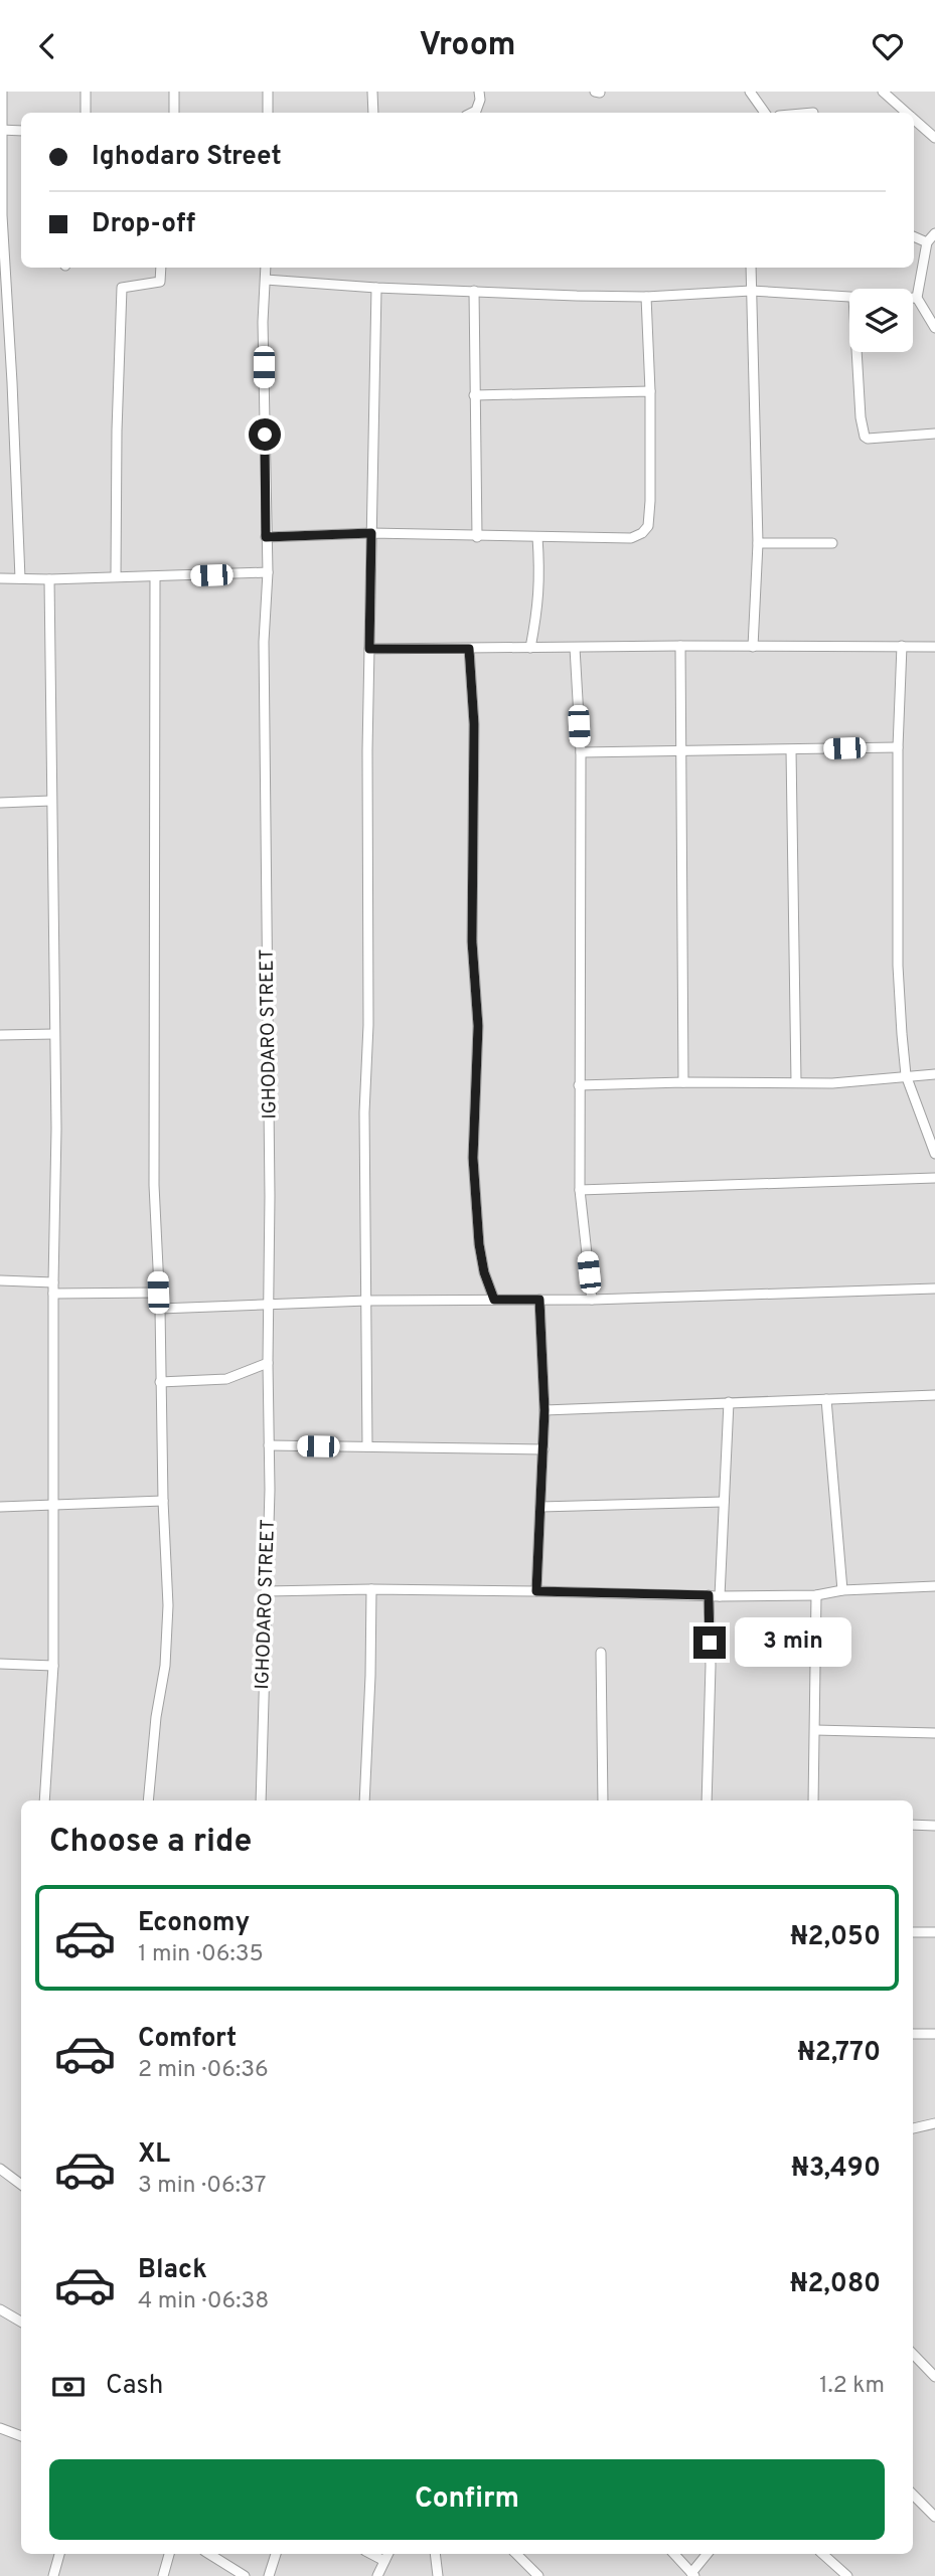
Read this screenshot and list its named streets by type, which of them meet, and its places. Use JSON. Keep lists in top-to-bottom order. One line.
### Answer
{"streets":{"street":["IGHODARO STREET"]},"page":{"header":"Vroom","banner":["Ighodaro Street","Drop-off"],"bubble":"3 min","heading":"Choose a ride","list":[{"name":"Economy","note":"1 min · 06:35","value":"₦2,050"},{"name":"Comfort","note":"2 min · 06:36","value":"₦2,770"},{"name":"XL","note":"3 min · 06:37","value":"₦3,490"},{"name":"Black","note":"4 min · 06:38","value":"₦2,080"}],"pay":["Cash","1.2 km"],"buttons":"Confirm"}}
